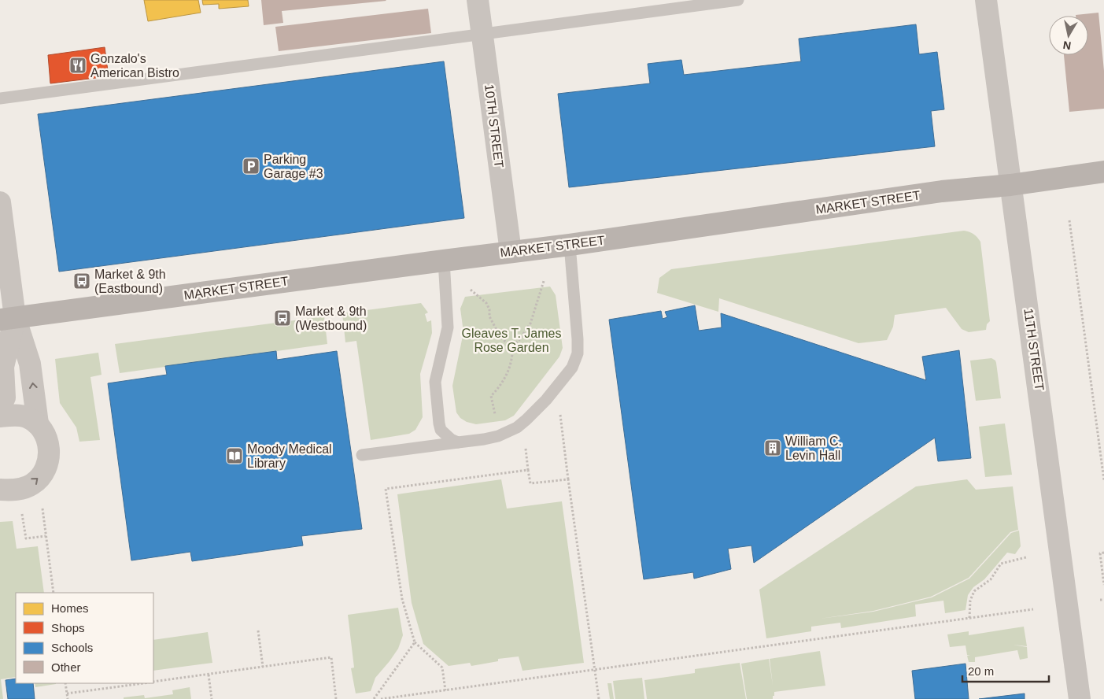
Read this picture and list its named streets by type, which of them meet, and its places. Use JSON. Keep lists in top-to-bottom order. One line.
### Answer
{"streets":{"main road":["MARKET STREET"],"street":["10TH STREET","11TH STREET"]},"crossings":[["10TH STREET","MARKET STREET"],["MARKET STREET","11TH STREET"]],"parks":["Gleaves T. James Rose Garden"],"places":{"restaurant":["Gonzalo's American Bistro"],"parking":["Parking Garage #3"],"bus stop":["Market & 9th (Eastbound)","Market & 9th (Westbound)"],"building":["William C. Levin Hall"],"library":["Moody Medical Library"]},"legend":["Homes","Shops","Schools","Other"],"scale_bar":"20 m","north":"bottom"}
